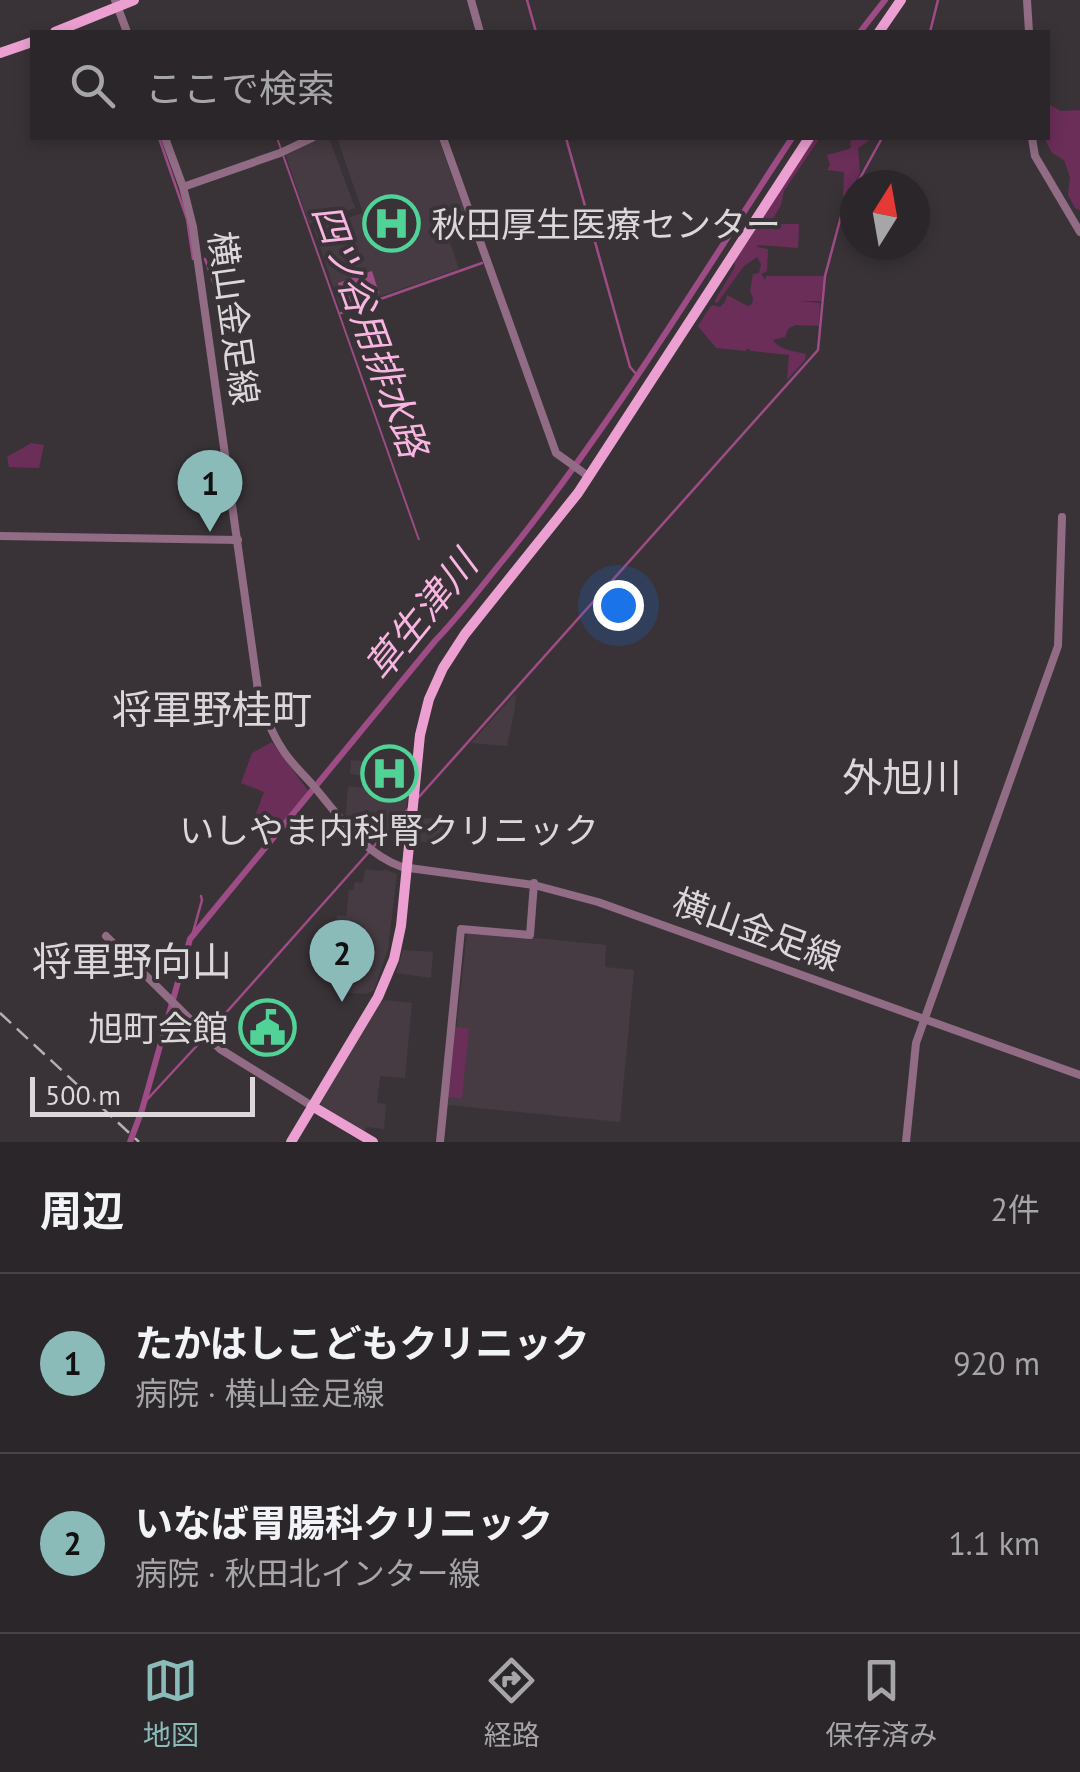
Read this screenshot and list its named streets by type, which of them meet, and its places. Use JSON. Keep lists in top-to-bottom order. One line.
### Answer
{"streets":{"street":["横山金足線"]},"districts":["将軍野桂町","外旭川","将軍野向山"],"water":["四ツ谷用排水路","草生津川"],"places":{"hospital":["秋田厚生医療センター","いしやま内科腎クリニック"],"public building":["旭町会館"]},"scale_bar":"500 m","north":"top","page":{"search":"ここで検索","pins":["1","2"],"scale":"500 m","heading":["周辺","2件"],"list":[{"mark":"1","name":"たかはしこどもクリニック","note":"病院 · 横山金足線","value":"920 m"},{"mark":"2","name":"いなば胃腸科クリニック","note":"病院 · 秋田北インター線","value":"1.1 km"}],"nav":["地図","経路","保存済み"]}}
